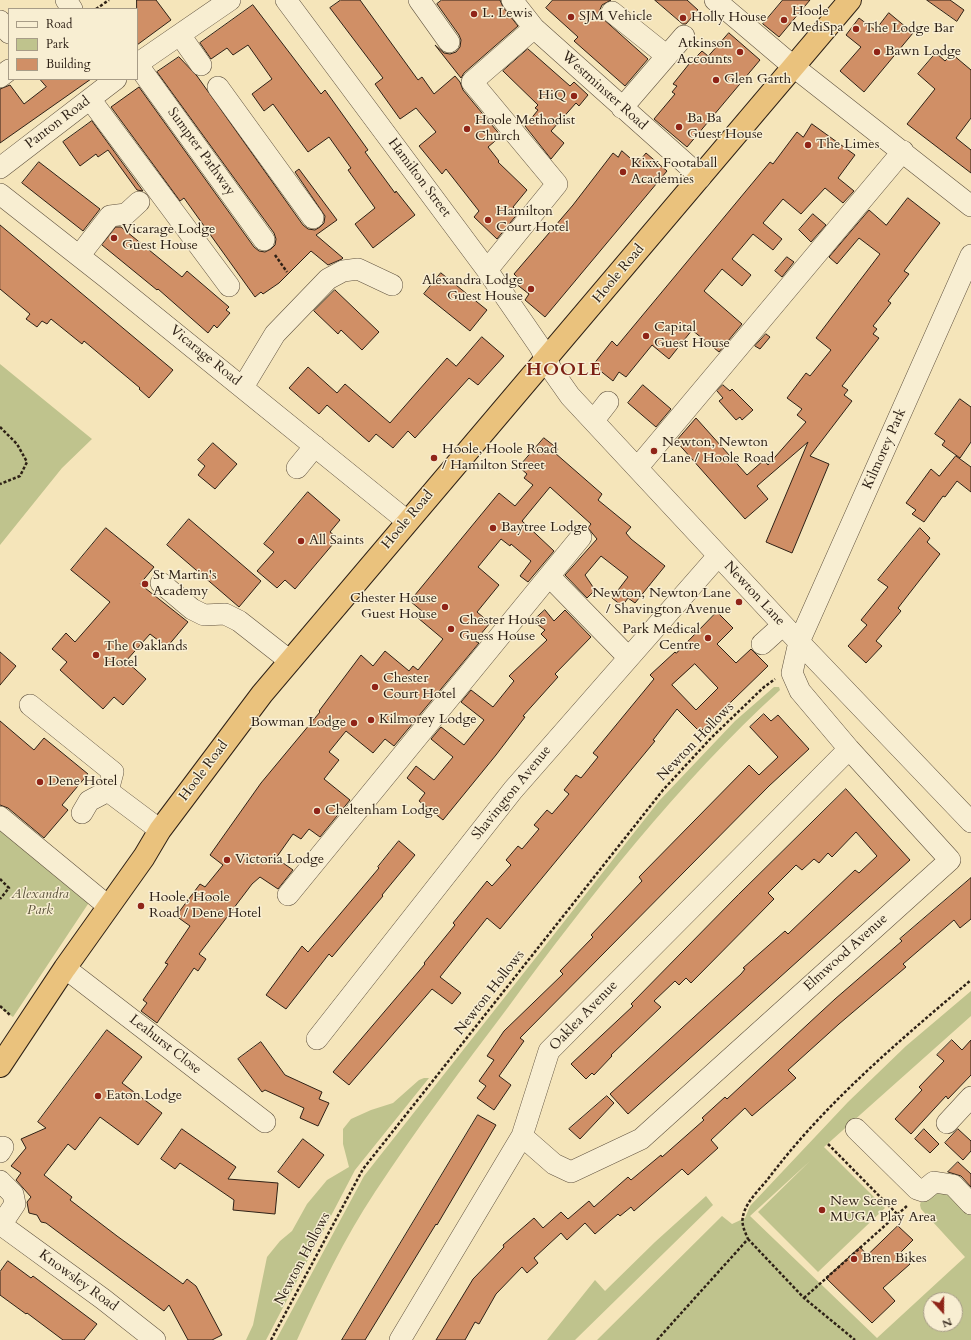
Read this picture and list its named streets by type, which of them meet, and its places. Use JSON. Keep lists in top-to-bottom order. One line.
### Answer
{"streets":{"highway":["Hoole Road"],"street":["Westminster Road","Panton Road","Sumpter Pathway","Hamilton Street","Vicarage Road","Kilmorey Park","Newton Lane","Shavington Avenue","Elmwood Avenue","Oaklea Avenue","Leahurst Close","Knowsley Road"],"path":["Newton Hollows"]},"crossings":[["Westminster Road","Hoole Road"],["Hamilton Street","Hoole Road"],["Hamilton Street","Newton Lane"],["Hoole Road","Vicarage Road"],["Hoole Road","Newton Lane"],["Hoole Road","Leahurst Close"],["Kilmorey Park","Newton Lane"],["Kilmorey Park","Elmwood Avenue"],["Newton Lane","Shavington Avenue"],["Newton Lane","Elmwood Avenue"],["Elmwood Avenue","Oaklea Avenue"]],"districts":["HOOLE"],"parks":["Alexandra Park"],"places":["L. Lewis","SJM Vehicle","Holly House","Hoole MediSpa","The Lodge Bar","Atkinson Accounts","Bawn Lodge","Glen Garth","HiQ","Ba Ba Guest House","Hoole Methodist Church","The Limes","Kixx Footaball Academies","Hamilton Court Hotel","Vicarage Lodge Guest House","Alexandra Lodge Guest House","Capital Guest House","Newton, Newton Lane / Hoole Road","Hoole, Hoole Road / Hamilton Street","Baytree Lodge","All Saints","St Martin's Academy","Newton, Newton Lane / Shavington Avenue","Chester House Guest House","Chester House Guess House","Park Medical Centre","The Oaklands Hotel","Chester Court Hotel","Kilmorey Lodge","Bowman Lodge","Dene Hotel","Cheltenham Lodge","Victoria Lodge","Hoole, Hoole Road / Dene Hotel","Eaton Lodge","New Scene MUGA Play Area","Bren Bikes"],"legend":["Road","Park","Building"],"north":"bottom"}
